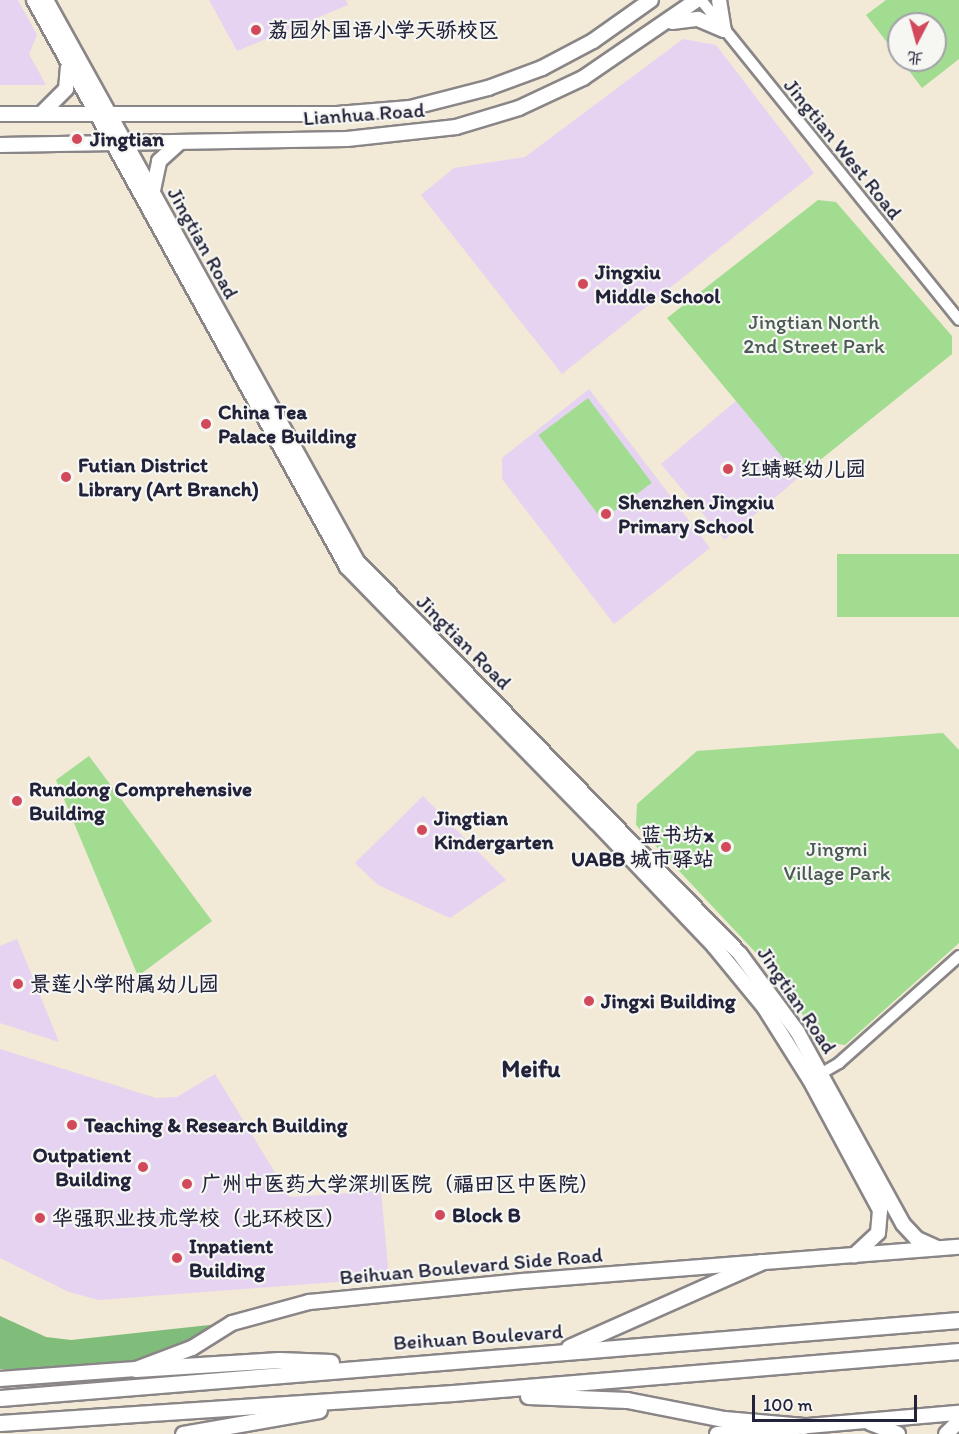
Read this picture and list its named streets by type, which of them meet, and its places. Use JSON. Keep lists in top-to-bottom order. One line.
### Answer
{"streets":{"highway":["Beihuan Boulevard"],"main road":["Lianhua Road","Jingtian Road","Beihuan Boulevard Side Road"],"street":["Jingtian West Road"]},"crossings":[["Lianhua Road","Jingtian West Road"],["Lianhua Road","Jingtian Road"],["Jingtian Road","Beihuan Boulevard Side Road"]],"districts":["Meifu"],"parks":["Jingtian North 2nd Street Park","Jingmi Village Park"],"places":["荔园外国语小学天骄校区","Jingtian","Jingxiu Middle School","China Tea Palace Building","红蜻蜓幼儿园","Futian District Library (Art Branch)","Shenzhen Jingxiu Primary School","Rundong Comprehensive Building","Jingtian Kindergarten","蓝书坊x UABB 城市驿站","景莲小学附属幼儿园","Jingxi Building","Teaching & Research Building","Outpatient Building","广州中医药大学深圳医院（福田区中医院）","Block B","华强职业技术学校（北环校区）","Inpatient Building"],"scale_bar":"100 m","north":"bottom"}
